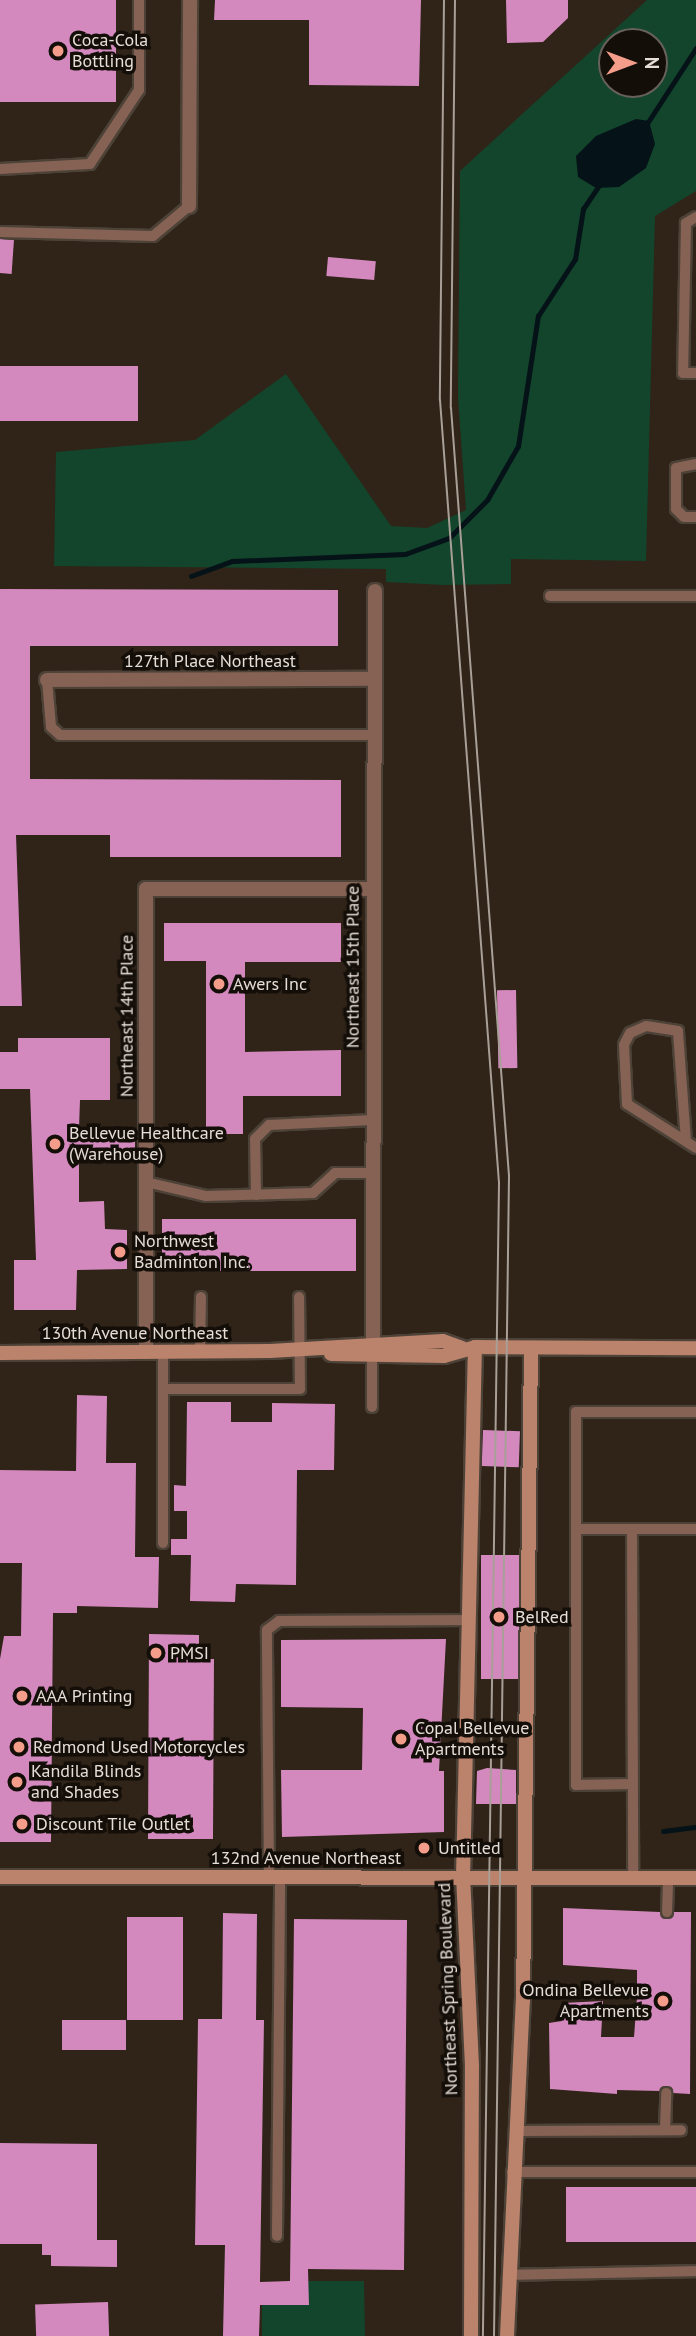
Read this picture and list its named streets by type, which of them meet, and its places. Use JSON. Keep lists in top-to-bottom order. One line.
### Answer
{"streets":{"street":["127th Place Northeast","Northeast 15th Place","Northeast 14th Place","130th Avenue Northeast","132nd Avenue Northeast","Northeast Spring Boulevard"]},"crossings":[["127th Place Northeast","Northeast 15th Place"],["Northeast 15th Place","Northeast 14th Place"],["Northeast 15th Place","130th Avenue Northeast"],["Northeast 14th Place","130th Avenue Northeast"],["130th Avenue Northeast","Northeast Spring Boulevard"],["132nd Avenue Northeast","Northeast Spring Boulevard"]],"places":["Coca-Cola Bottling","Awers Inc","Bellevue Healthcare (Warehouse)","Northwest Badminton Inc.","BelRed","PMSI","AAA Printing","Copal Bellevue Apartments","Redmond Used Motorcycles","Kandila Blinds and Shades","Discount Tile Outlet","Untitled","Ondina Bellevue Apartments"],"north":"right"}
